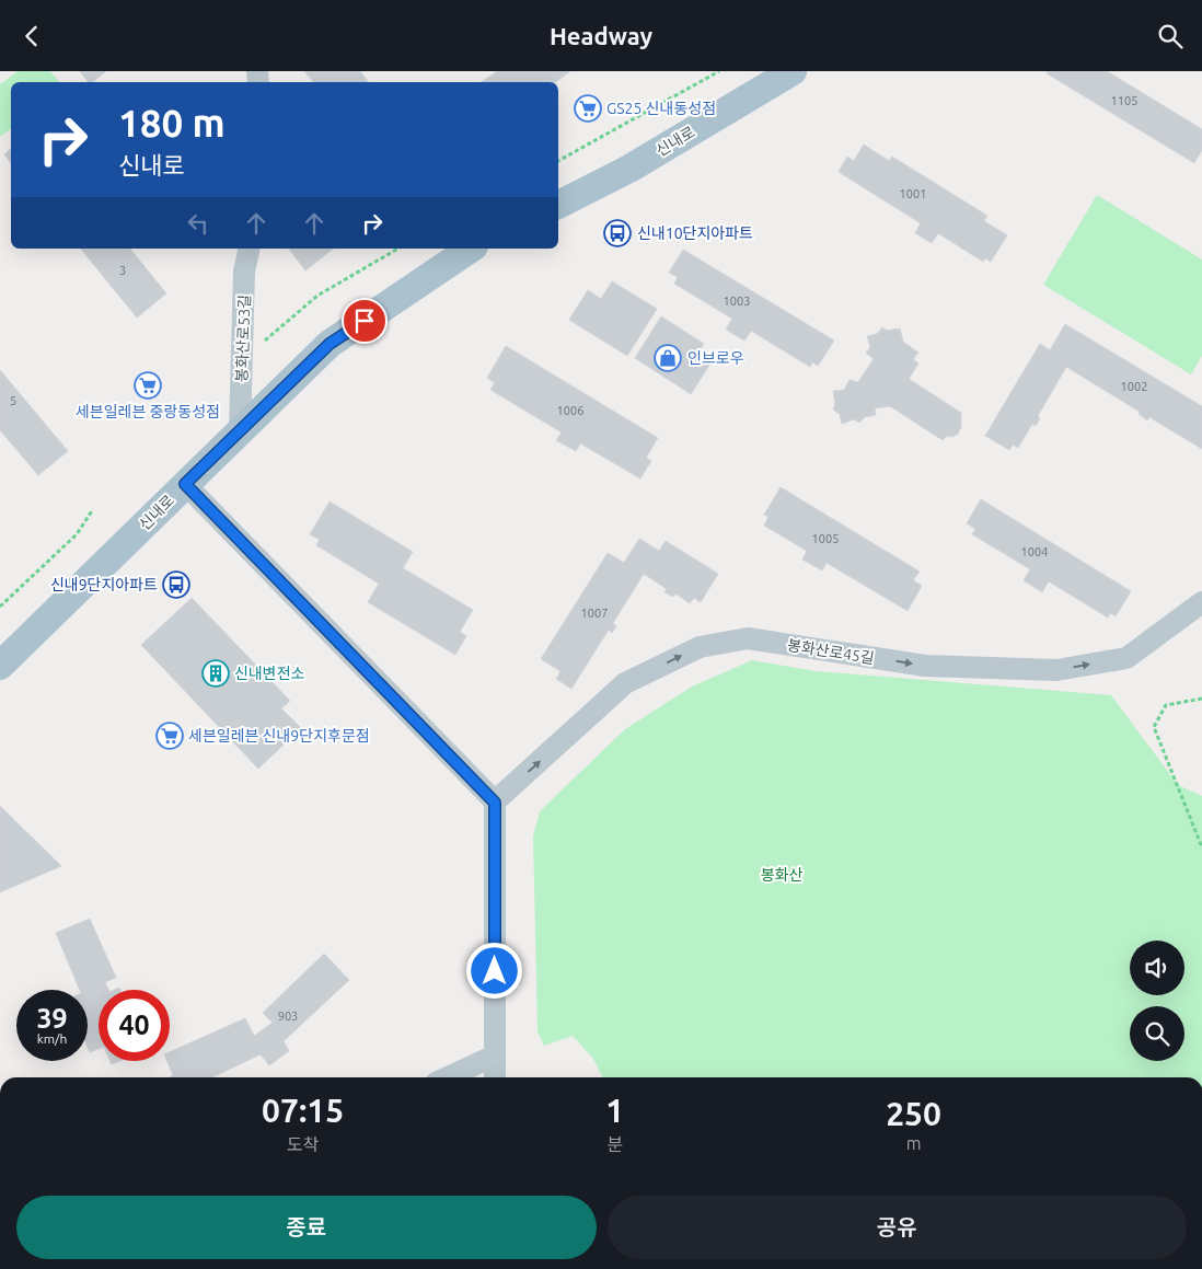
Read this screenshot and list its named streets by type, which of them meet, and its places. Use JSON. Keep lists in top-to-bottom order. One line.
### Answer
{"streets":{"main road":["신내로"],"street":["봉화산로53길","봉화산로45길"]},"crossings":[["신내로","봉화산로53길"]],"one_way":["봉화산로45길"],"parks":["봉화산"],"places":{"supermarket":["GS25 신내동성점","세븐일레븐 중랑동성점","세븐일레븐 신내9단지후문점"],"bus stop":["신내10단지아파트","신내9단지아파트"],"shop":["인브로우"],"building":["신내변전소"]},"house_numbers":["1105","1001","3","1003","1002","5","1006","1005","1004","1007","903"],"page":{"header":"Headway","turn":["180 m","신내로"],"speed":"39 km/h","limit":"40","eta":["07:15","도착","1","분","250","m"],"buttons":["종료","공유"]}}
